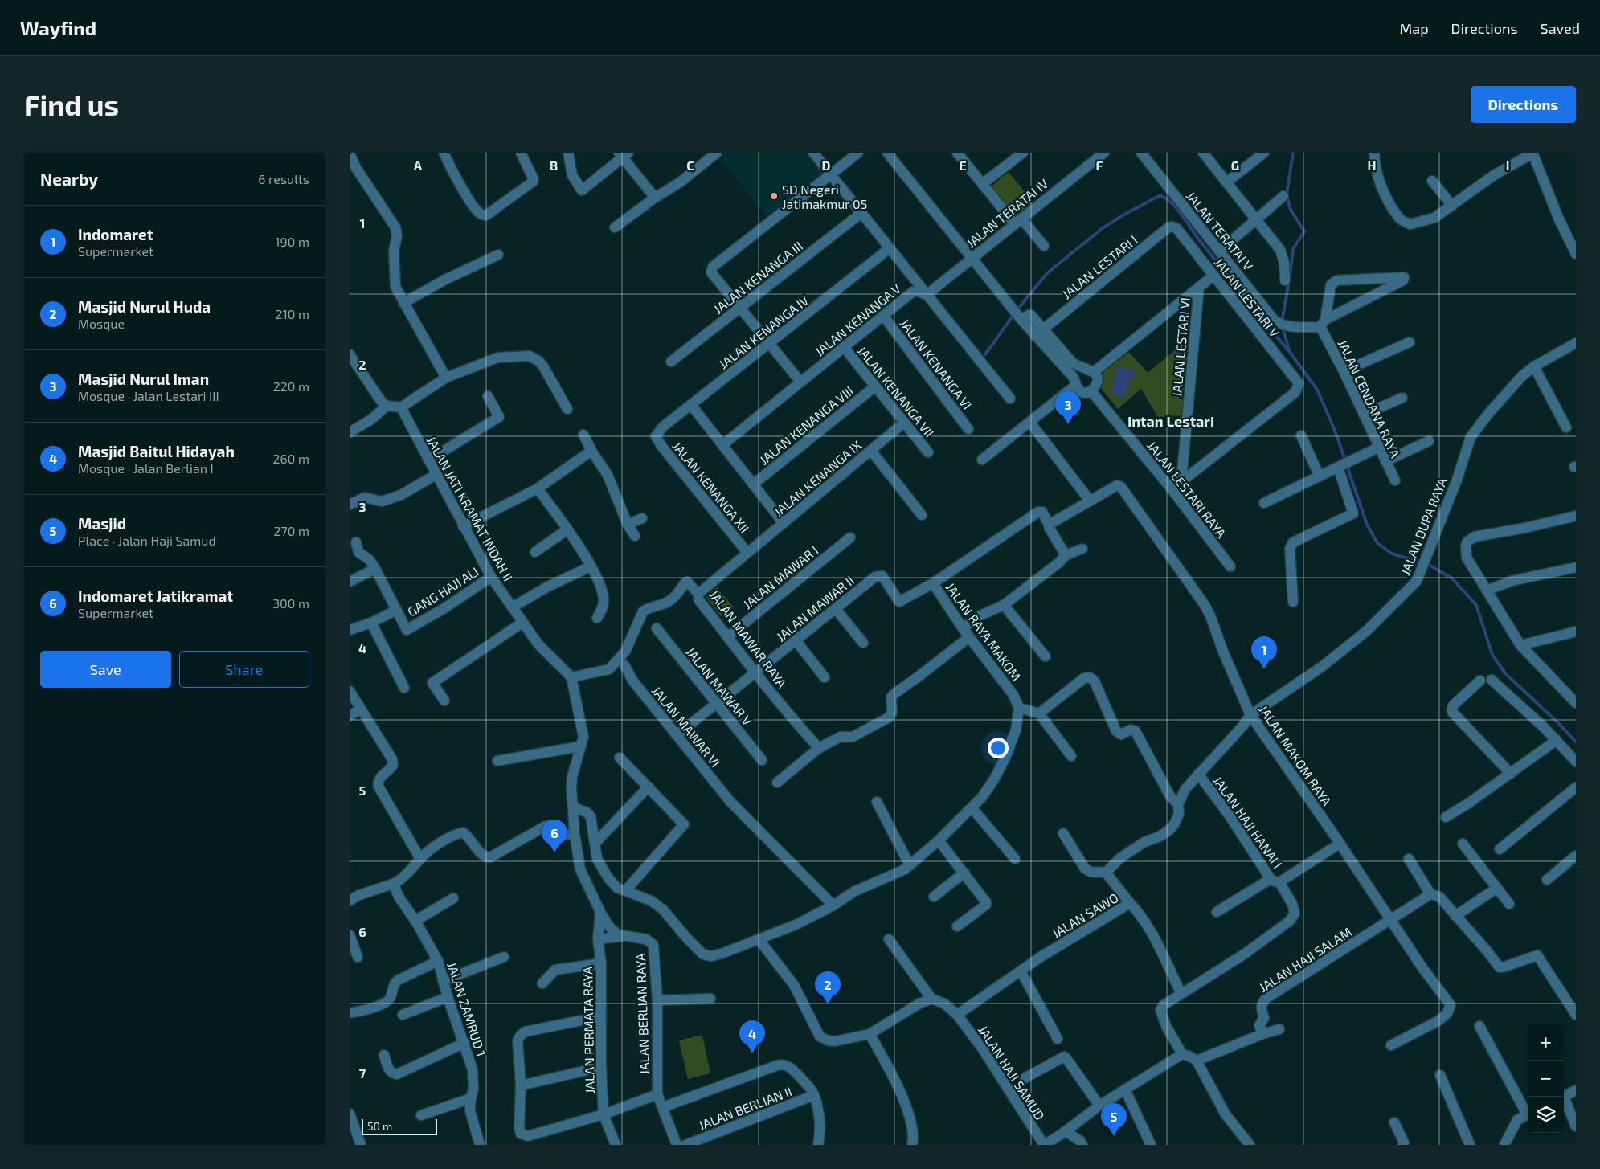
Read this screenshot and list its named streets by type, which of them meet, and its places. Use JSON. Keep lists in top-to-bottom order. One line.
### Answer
{"streets":{"street":["JALAN TERATAI IV","JALAN TERATAI V","JALAN LESTARI I","JALAN KENANGA III","JALAN LESTARI V","JALAN KENANGA V","JALAN KENANGA IV","JALAN LESTARI VI","JALAN KENANGA VI","JALAN KENANGA VII","JALAN CENDANA RAYA","JALAN KENANGA VIII","JALAN KENANGA IX","JALAN KENANGA XII","JALAN LESTARI RAYA","JALAN JATI KRAMAT INDAH II","JALAN DUPA RAYA","JALAN MAWAR I","GANG HAJI ALI","JALAN MAWAR II","JALAN RAYA MAKOM","JALAN MAWAR RAYA","JALAN MAWAR V","JALAN MAWAR VI","JALAN MAKOM RAYA","JALAN HAJI HANAI I","JALAN SAWO","JALAN HAJI SALAM","JALAN ZAMRUD 1","JALAN BERLIAN RAYA","JALAN PERMATA RAYA","JALAN HAJI SAMUD","JALAN BERLIAN II"]},"crossings":[["JALAN TERATAI IV","JALAN KENANGA V"],["JALAN TERATAI V","JALAN CENDANA RAYA"],["JALAN LESTARI I","JALAN LESTARI V"],["JALAN LESTARI V","JALAN LESTARI VI"],["JALAN KENANGA V","JALAN KENANGA VI"],["JALAN KENANGA V","JALAN KENANGA VII"],["JALAN KENANGA IV","JALAN KENANGA XII"],["JALAN KENANGA VII","JALAN KENANGA VIII"],["JALAN KENANGA VII","JALAN KENANGA IX"],["JALAN KENANGA IX","JALAN KENANGA XII"],["JALAN KENANGA IX","JALAN MAWAR RAYA"],["JALAN KENANGA XII","JALAN MAWAR RAYA"],["JALAN JATI KRAMAT INDAH II","GANG HAJI ALI"],["JALAN DUPA RAYA","JALAN MAKOM RAYA"],["JALAN DUPA RAYA","JALAN SAWO"],["JALAN MAWAR I","JALAN MAWAR RAYA"],["JALAN MAWAR II","JALAN RAYA MAKOM"],["JALAN MAWAR II","JALAN MAWAR RAYA"],["JALAN MAWAR II","JALAN MAWAR V"],["JALAN MAWAR II","JALAN MAWAR VI"],["JALAN MAKOM RAYA","JALAN SAWO"],["JALAN MAKOM RAYA","JALAN HAJI SALAM"],["JALAN HAJI HANAI I","JALAN SAWO"],["JALAN SAWO","JALAN HAJI SAMUD"],["JALAN BERLIAN RAYA","JALAN PERMATA RAYA"]],"districts":["Intan Lestari"],"places":["SD Negeri Jatimakmur 05"],"scale_bar":"50 m","page":{"header":"Wayfind","nav":["Map","Directions","Saved"],"buttons":["Directions",["Save","Share"]],"title":"Find us","heading":["Nearby","6 results"],"list":[{"mark":"1","name":"Indomaret","note":"Supermarket","value":"190 m"},{"mark":"2","name":"Masjid Nurul Huda","note":"Mosque","value":"210 m"},{"mark":"3","name":"Masjid Nurul Iman","note":"Mosque · Jalan Lestari III","value":"220 m"},{"mark":"4","name":"Masjid Baitul Hidayah","note":"Mosque · Jalan Berlian I","value":"260 m"},{"mark":"5","name":"Masjid","note":"Place · Jalan Haji Samud","value":"270 m"},{"mark":"6","name":"Indomaret Jatikramat","note":"Supermarket","value":"300 m"}],"pins":["3","1","6","2","4","5"],"map_buttons":["+","−"],"scale":"50 m"},"grid":{"columns":["A","B","C","D","E","F","G","H","I"],"rows":["1","2","3","4","5","6","7"]}}
